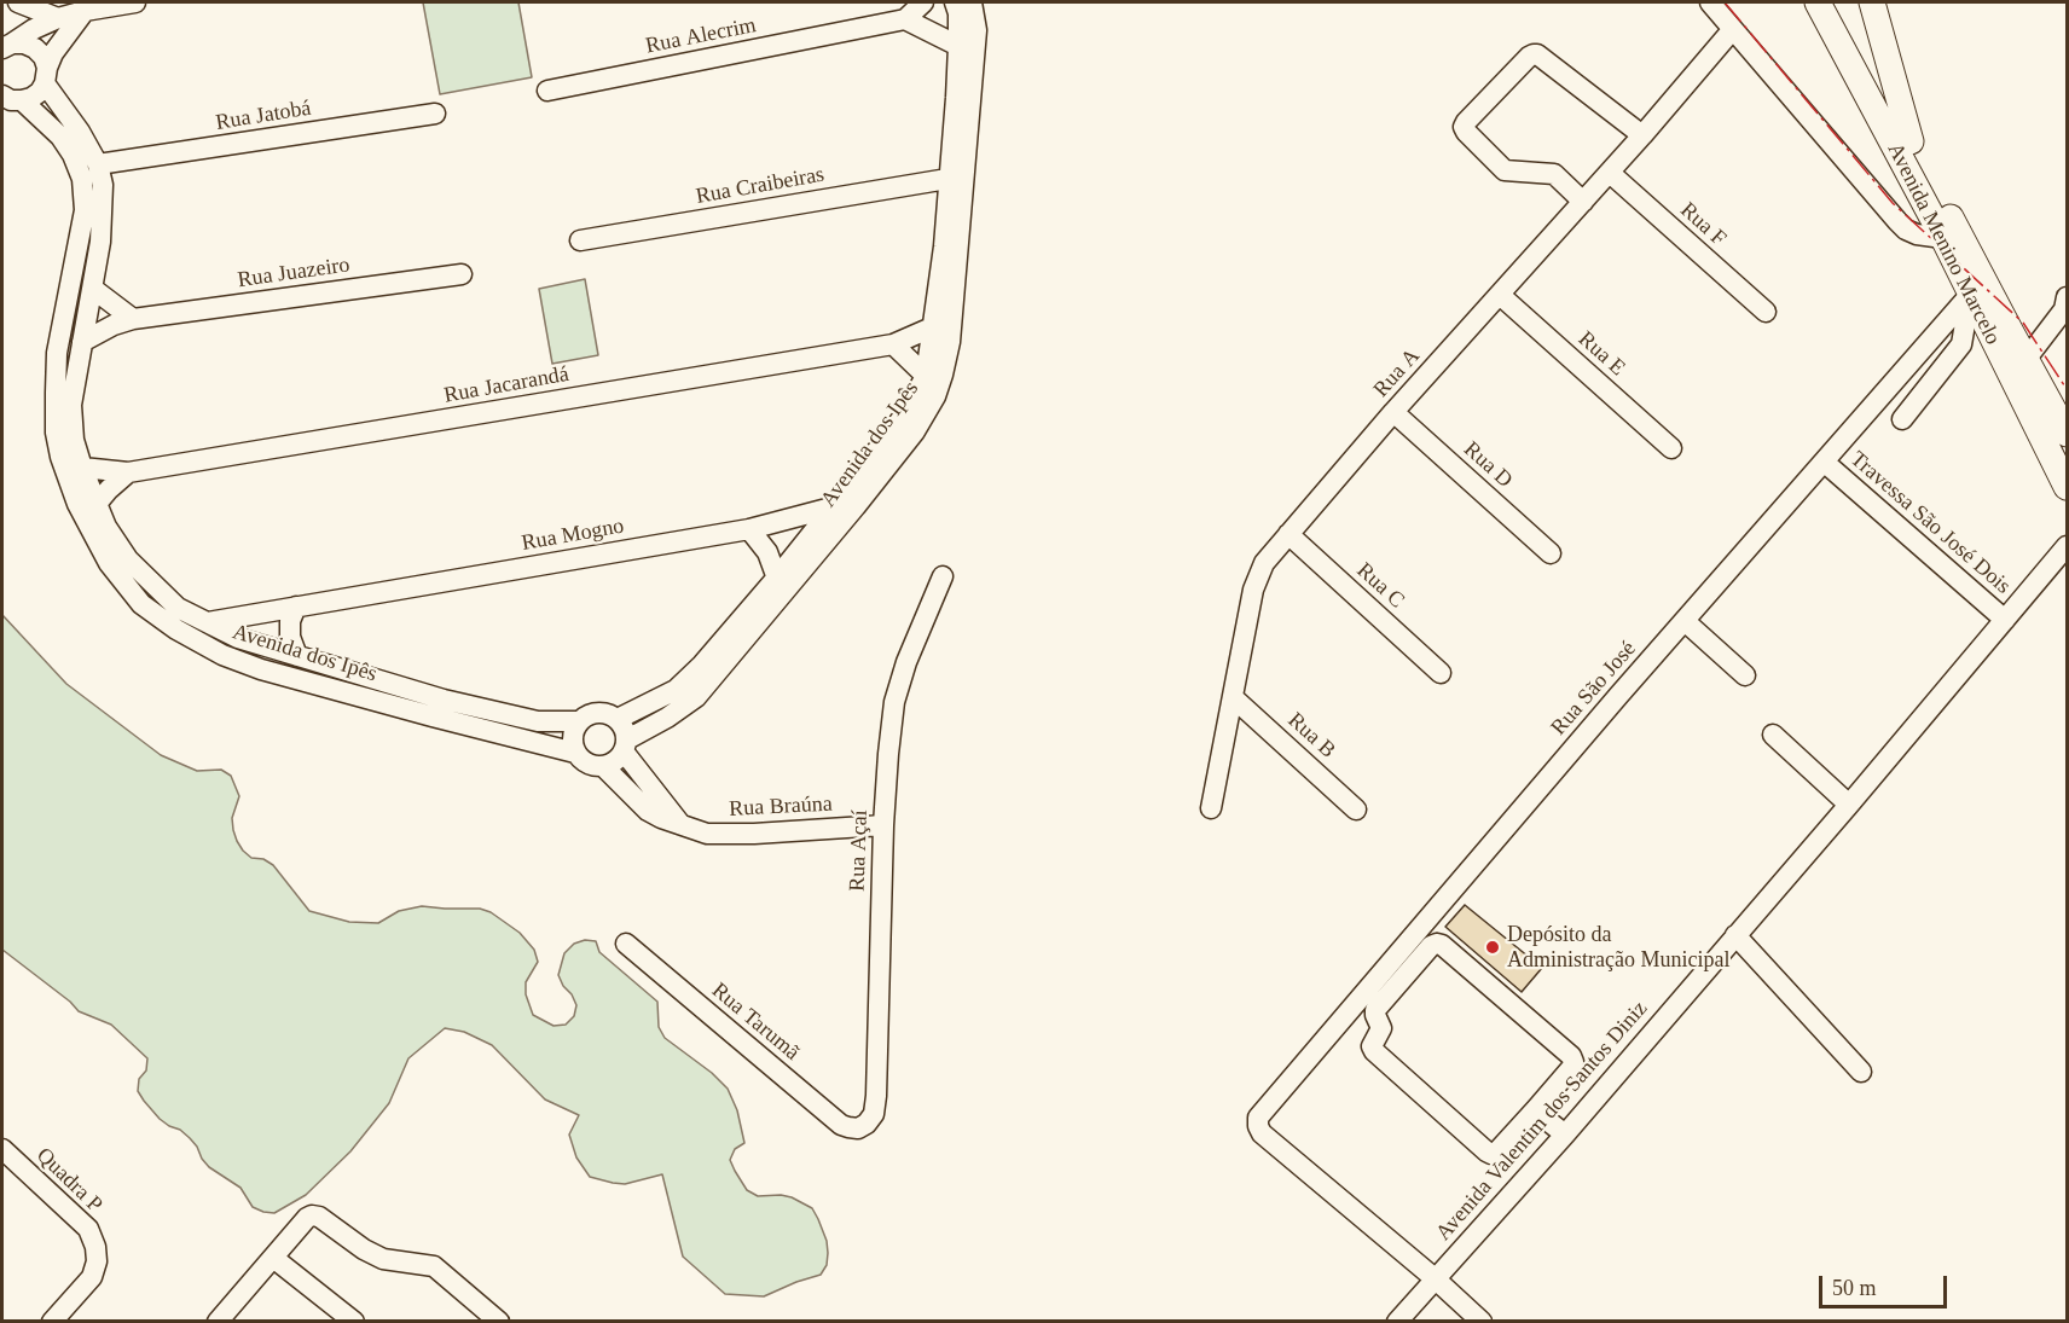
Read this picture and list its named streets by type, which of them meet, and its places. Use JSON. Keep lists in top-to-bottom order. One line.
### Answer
{"streets":{"main road":["Avenida Menino Marcelo"],"street":["Rua Alecrim","Rua Jatobá","Rua Craibeiras","Rua F","Rua Juazeiro","Rua E","Rua A","Rua Jacarandá","Avenida dos Ipês","Rua D","Travessa São José Dois","Rua Mogno","Rua C","Rua São José","Rua B","Rua Braúna","Rua Açaí","Rua Tarumã","Avenida Valentim dos Santos Diniz","Quadra P"]},"crossings":[["Rua Jatobá","Avenida dos Ipês"],["Rua Craibeiras","Avenida dos Ipês"],["Rua F","Rua A"],["Avenida Menino Marcelo","Rua São José"],["Rua Juazeiro","Avenida dos Ipês"],["Rua E","Rua A"],["Rua A","Rua D"],["Rua A","Rua C"],["Rua A","Rua B"],["Rua Jacarandá","Avenida dos Ipês"],["Avenida dos Ipês","Rua Mogno"],["Avenida dos Ipês","Rua Braúna"],["Travessa São José Dois","Rua São José"],["Travessa São José Dois","Avenida Valentim dos Santos Diniz"],["Rua São José","Avenida Valentim dos Santos Diniz"],["Rua Braúna","Rua Açaí"],["Rua Açaí","Rua Tarumã"]],"places":["Depósito da Administração Municipal"],"scale_bar":"50 m"}
